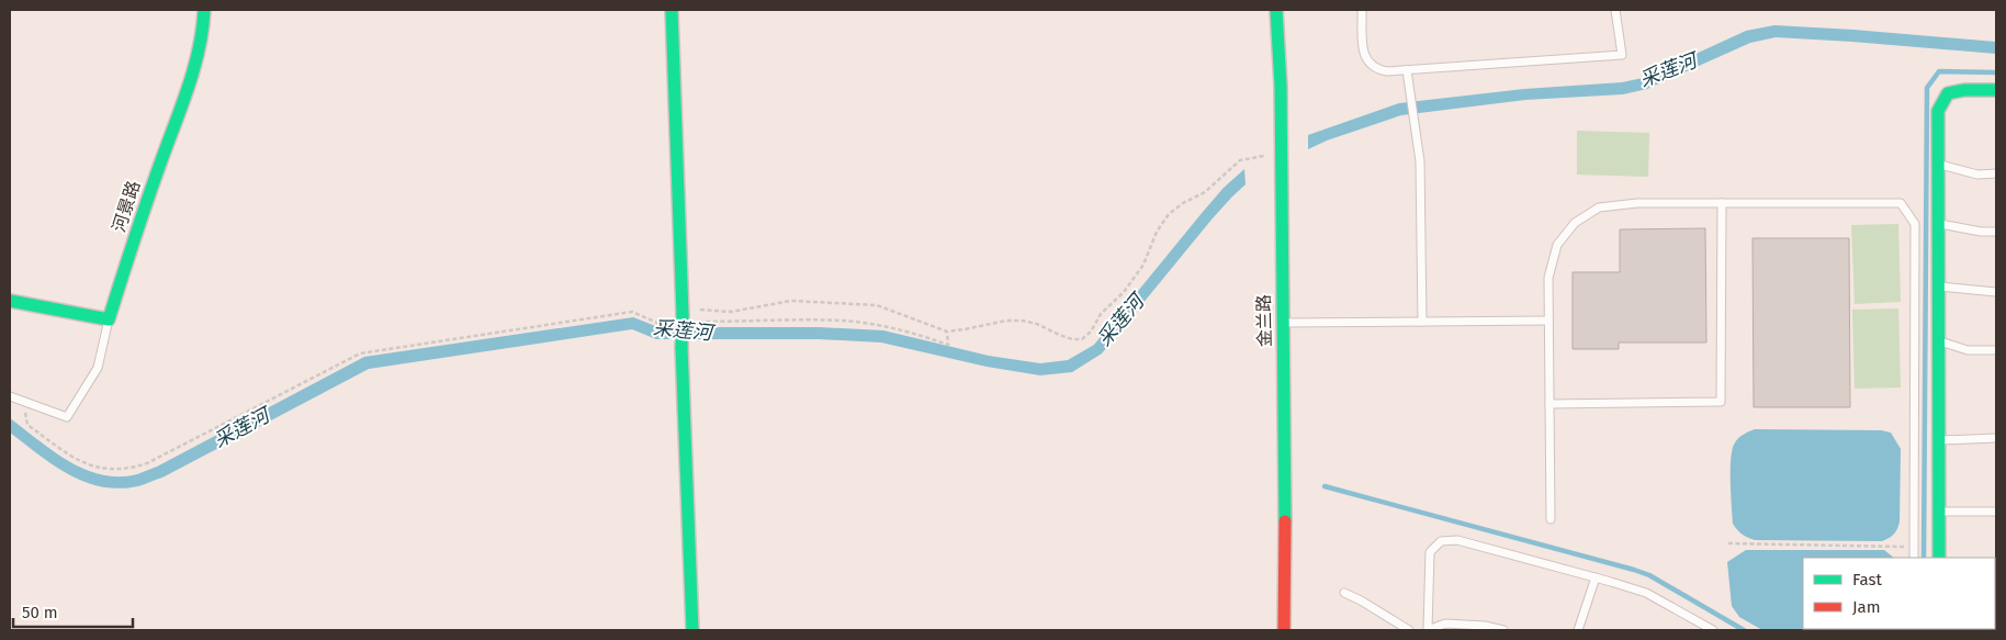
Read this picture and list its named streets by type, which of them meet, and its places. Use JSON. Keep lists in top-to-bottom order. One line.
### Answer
{"streets":{"street":["河景路","金兰路"]},"water":["采莲河"],"legend":["Fast","Jam"],"scale_bar":"50 m"}
